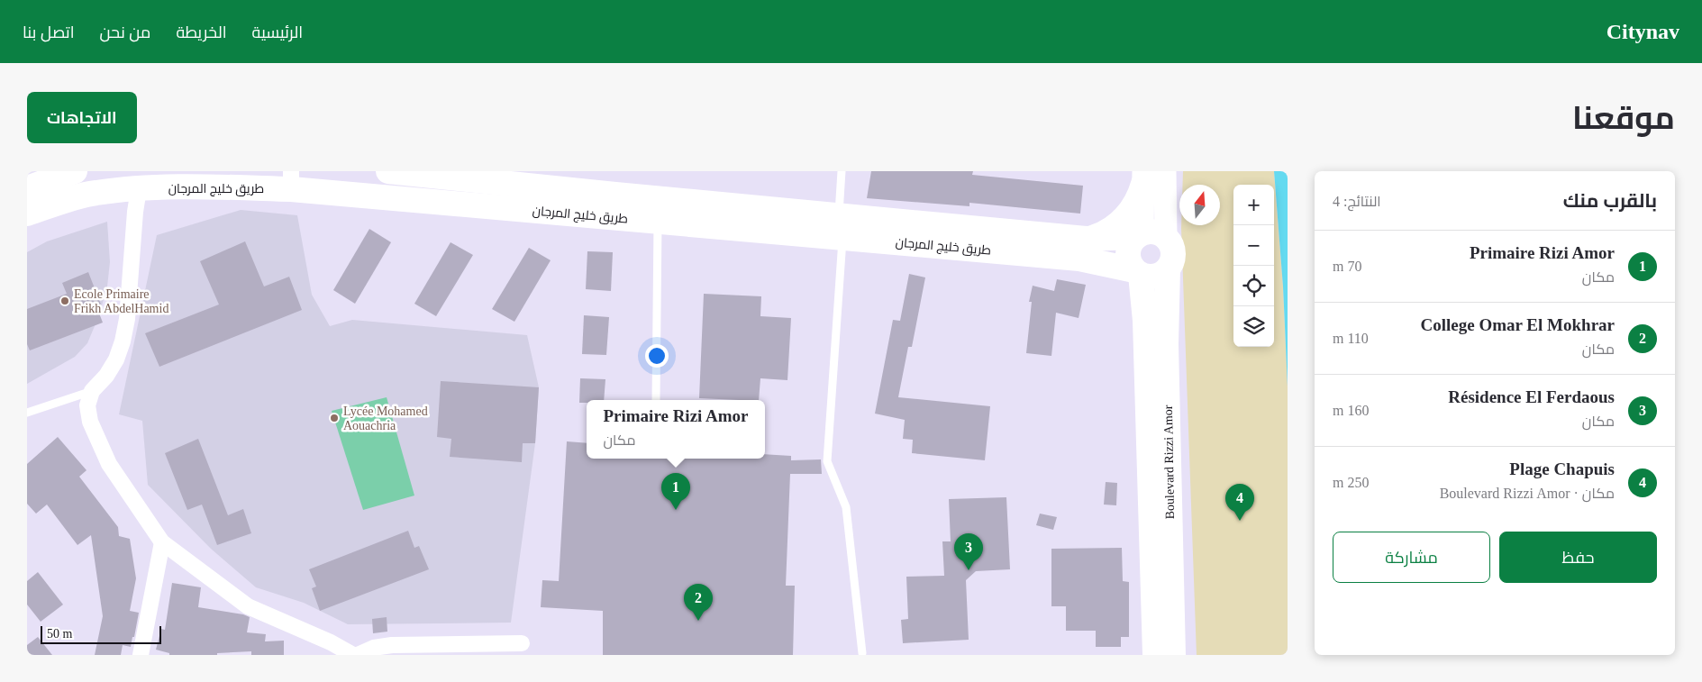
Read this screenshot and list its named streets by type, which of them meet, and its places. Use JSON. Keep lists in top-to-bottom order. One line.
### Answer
{"streets":{"main road":["طريق خليج المرجان","Boulevard Rizzi Amor"]},"crossings":[["طريق خليج المرجان","Boulevard Rizzi Amor"]],"places":["Ecole Primaire Frikh AbdelHamid","Lycée Mohamed Aouachria"],"scale_bar":"50 m","north":"top","page":{"header":"Citynav","nav":["الرئيسية","الخريطة","من نحن","اتصل بنا"],"title":"موقعنا","buttons":["الاتجاهات",["حفظ","مشاركة"]],"heading":["بالقرب منك","النتائج: 4"],"map_buttons":["+","−"],"list":[{"mark":"1","name":"Primaire Rizi Amor","note":"مكان","value":"70 m"},{"mark":"2","name":"College Omar El Mokhrar","note":"مكان","value":"110 m"},{"mark":"3","name":"Résidence El Ferdaous","note":"مكان","value":"160 m"},{"mark":"4","name":"Plage Chapuis","note":"مكان · Boulevard Rizzi Amor","value":"250 m"}],"popup":["Primaire Rizi Amor","مكان"],"pins":["1","4","3","2"],"scale":"50 m"}}
